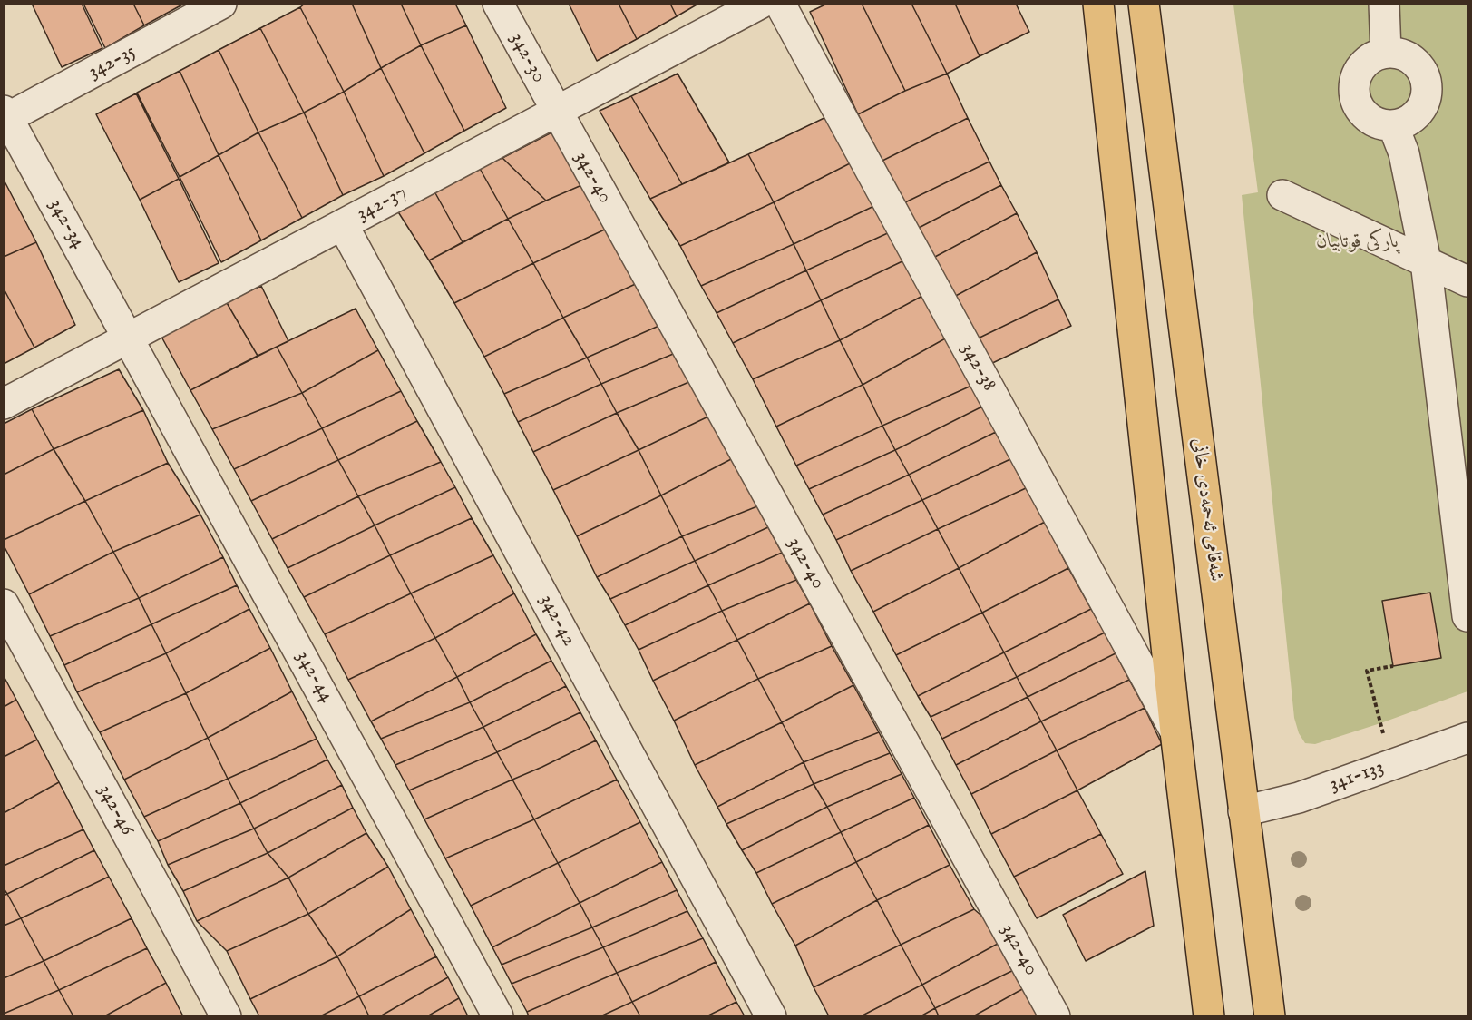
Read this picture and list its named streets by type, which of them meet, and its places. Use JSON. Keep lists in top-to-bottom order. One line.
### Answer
{"streets":{"main road":["شەقامی ئەحمەدی خانی"],"street":["342-30","342-35","342-40","342-37","342-34","342-38","342-42","342-44","341-133","342-46"]},"crossings":[["342-30","342-40"],["342-30","342-37"],["342-35","342-34"],["342-40","342-37"],["342-37","342-34"],["342-37","342-42"],["342-37","342-44"],["342-34","342-44"],["شەقامی ئەحمەدی خانی","341-133"]],"parks":["پارکی قوتابیان"]}
